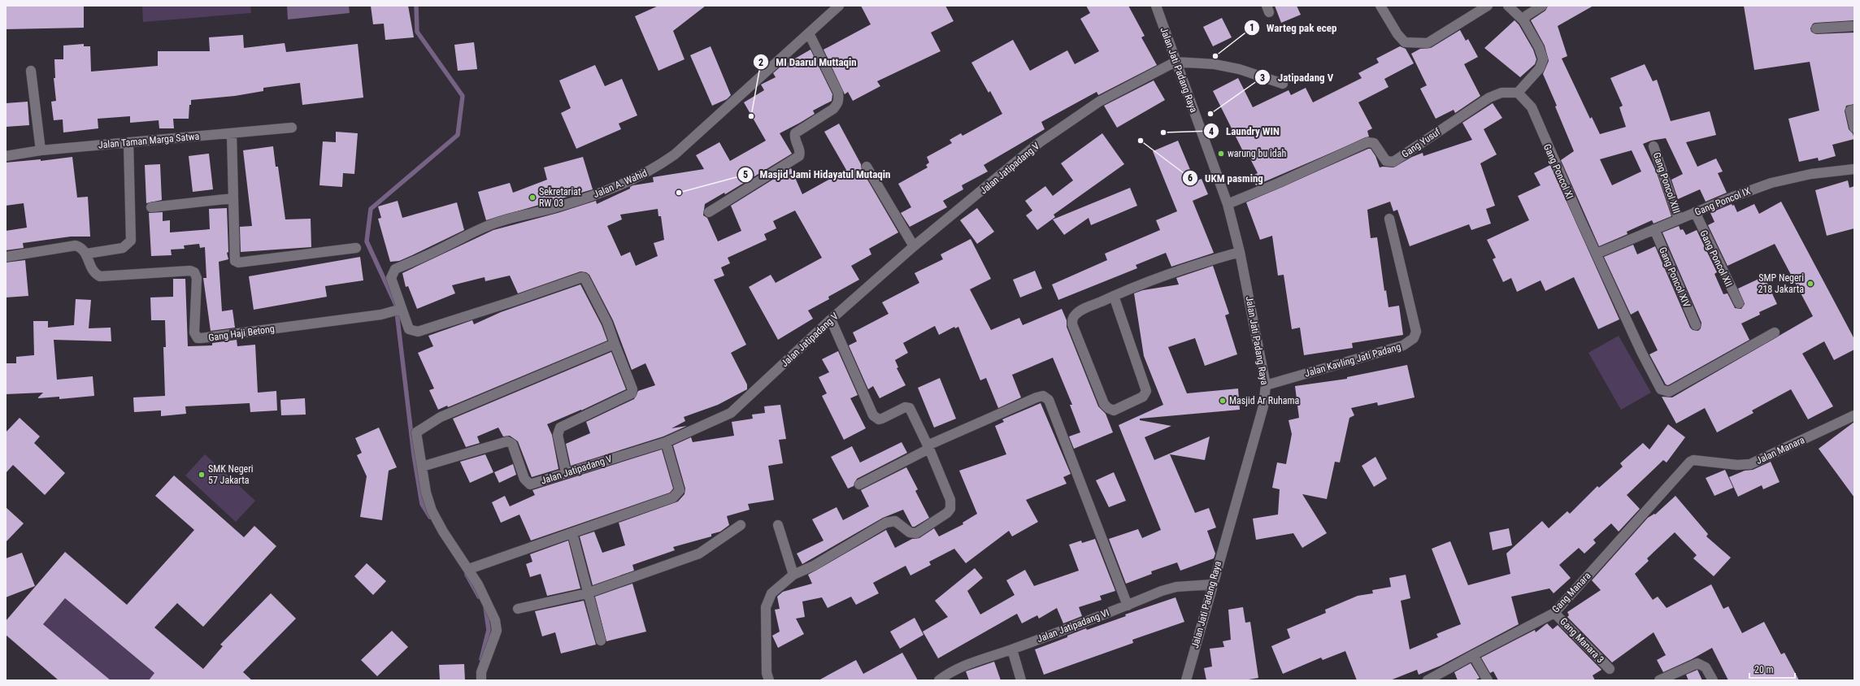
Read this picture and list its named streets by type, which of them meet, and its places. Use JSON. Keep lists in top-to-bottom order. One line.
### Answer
{"streets":{"street":["Jalan Jati Padang Raya","Jalan Taman Marga Satwa","Gang Yusuf","Jalan Jatipadang V","Gang Poncol XI","Gang Poncol XIII","Jalan A. Wahid","Gang Poncol IX","Gang Poncol XII","Gang Poncol XIV","Gang Haji Betong","Jalan Kavling Jati Padang","Jalan Manara","Gang Manara","Jalan Jatipadang VI","Gang Manara 3"]},"crossings":[["Jalan Jati Padang Raya","Gang Yusuf"],["Jalan Jati Padang Raya","Jalan Jatipadang V"],["Jalan Jati Padang Raya","Jalan Kavling Jati Padang"],["Jalan Jati Padang Raya","Jalan Jatipadang VI"],["Gang Yusuf","Gang Poncol XI"],["Gang Poncol XI","Gang Poncol IX"],["Gang Poncol XIII","Gang Poncol IX"],["Jalan A. Wahid","Gang Haji Betong"],["Gang Poncol IX","Gang Poncol XII"],["Gang Poncol IX","Gang Poncol XIV"],["Jalan Manara","Gang Manara"],["Gang Manara","Gang Manara 3"]],"places":["Warteg pak ecep","Jatipadang V","MI Daarul Muttaqin","Laundry WIN","UKM pasming","warung bu idah","Masjid Jami Hidayatul Mutaqin","Sekretariat RW 03","SMP Negeri 218 Jakarta","Masjid Ar Ruhama","SMK Negeri 57 Jakarta"],"scale_bar":"20 m"}
